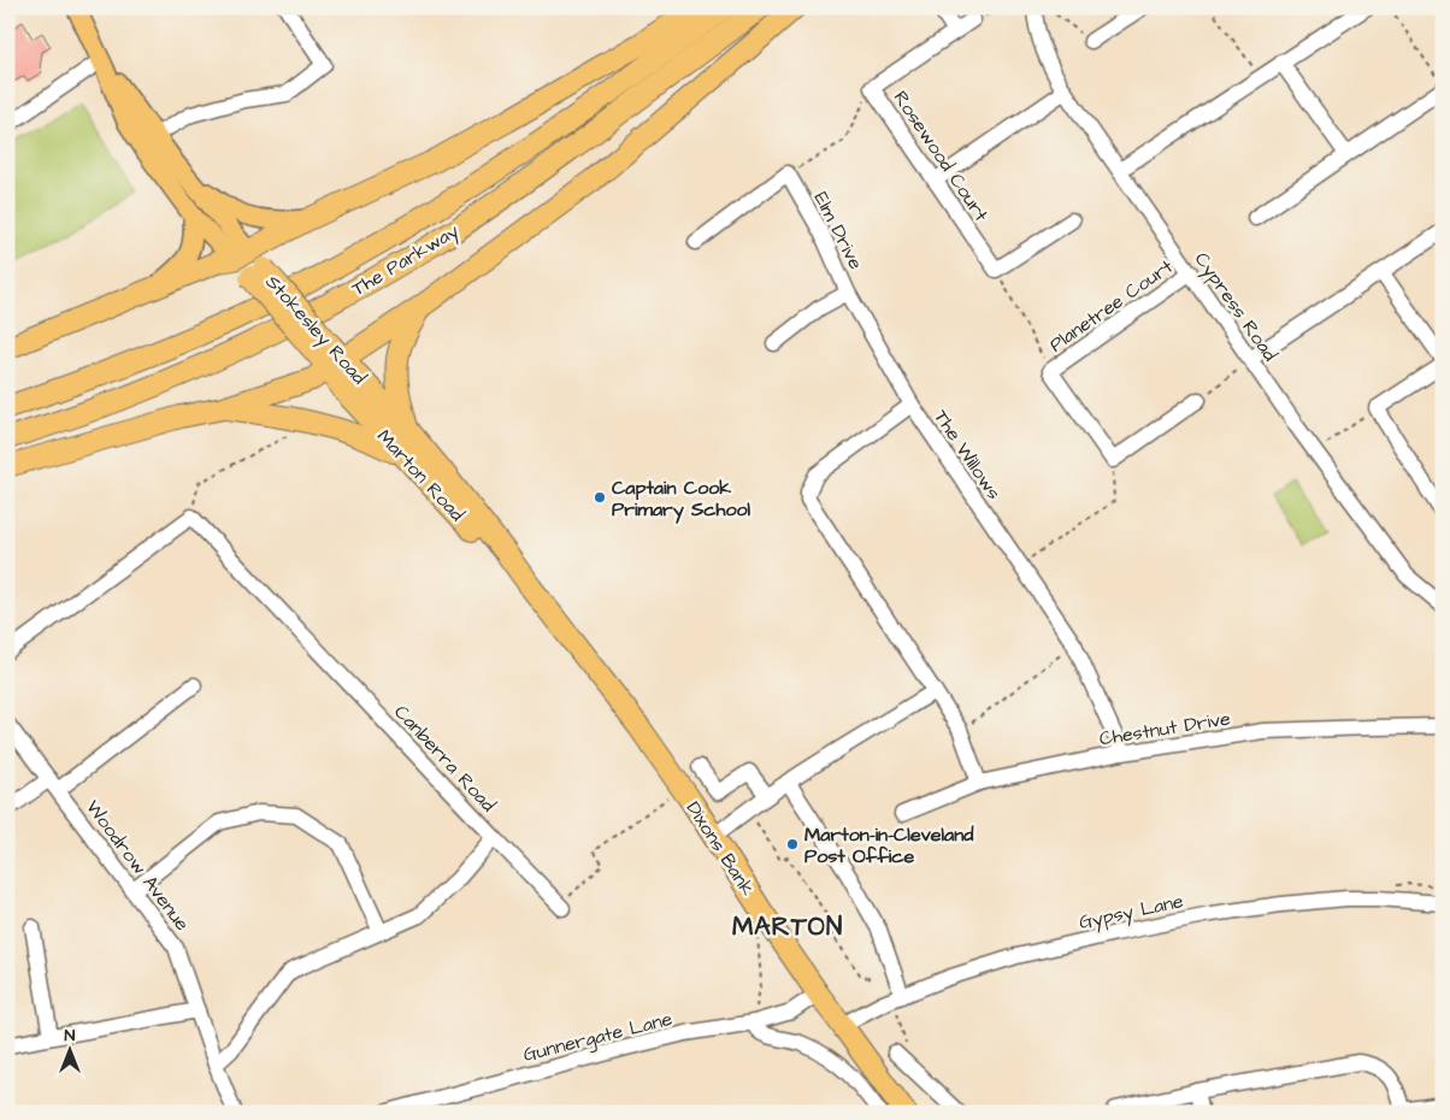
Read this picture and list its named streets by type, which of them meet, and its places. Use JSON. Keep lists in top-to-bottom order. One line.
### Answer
{"streets":{"highway":["The Parkway","Stokesley Road","Marton Road","Dixons Bank"],"street":["Rosewood Court","Elm Drive","Planetree Court","Cypress Road","The Willows","Chestnut Drive","Canberra Road","Woodrow Avenue","Gypsy Lane","Gunnergate Lane"]},"crossings":[["Elm Drive","The Willows"],["Planetree Court","Cypress Road"],["Stokesley Road","Marton Road"],["The Willows","Chestnut Drive"],["Marton Road","Dixons Bank"],["Canberra Road","Woodrow Avenue"],["Dixons Bank","Gypsy Lane"],["Dixons Bank","Gunnergate Lane"]],"districts":["MARTON"],"places":["Captain Cook Primary School","Marton-in-Cleveland Post Office"],"north":"top"}
